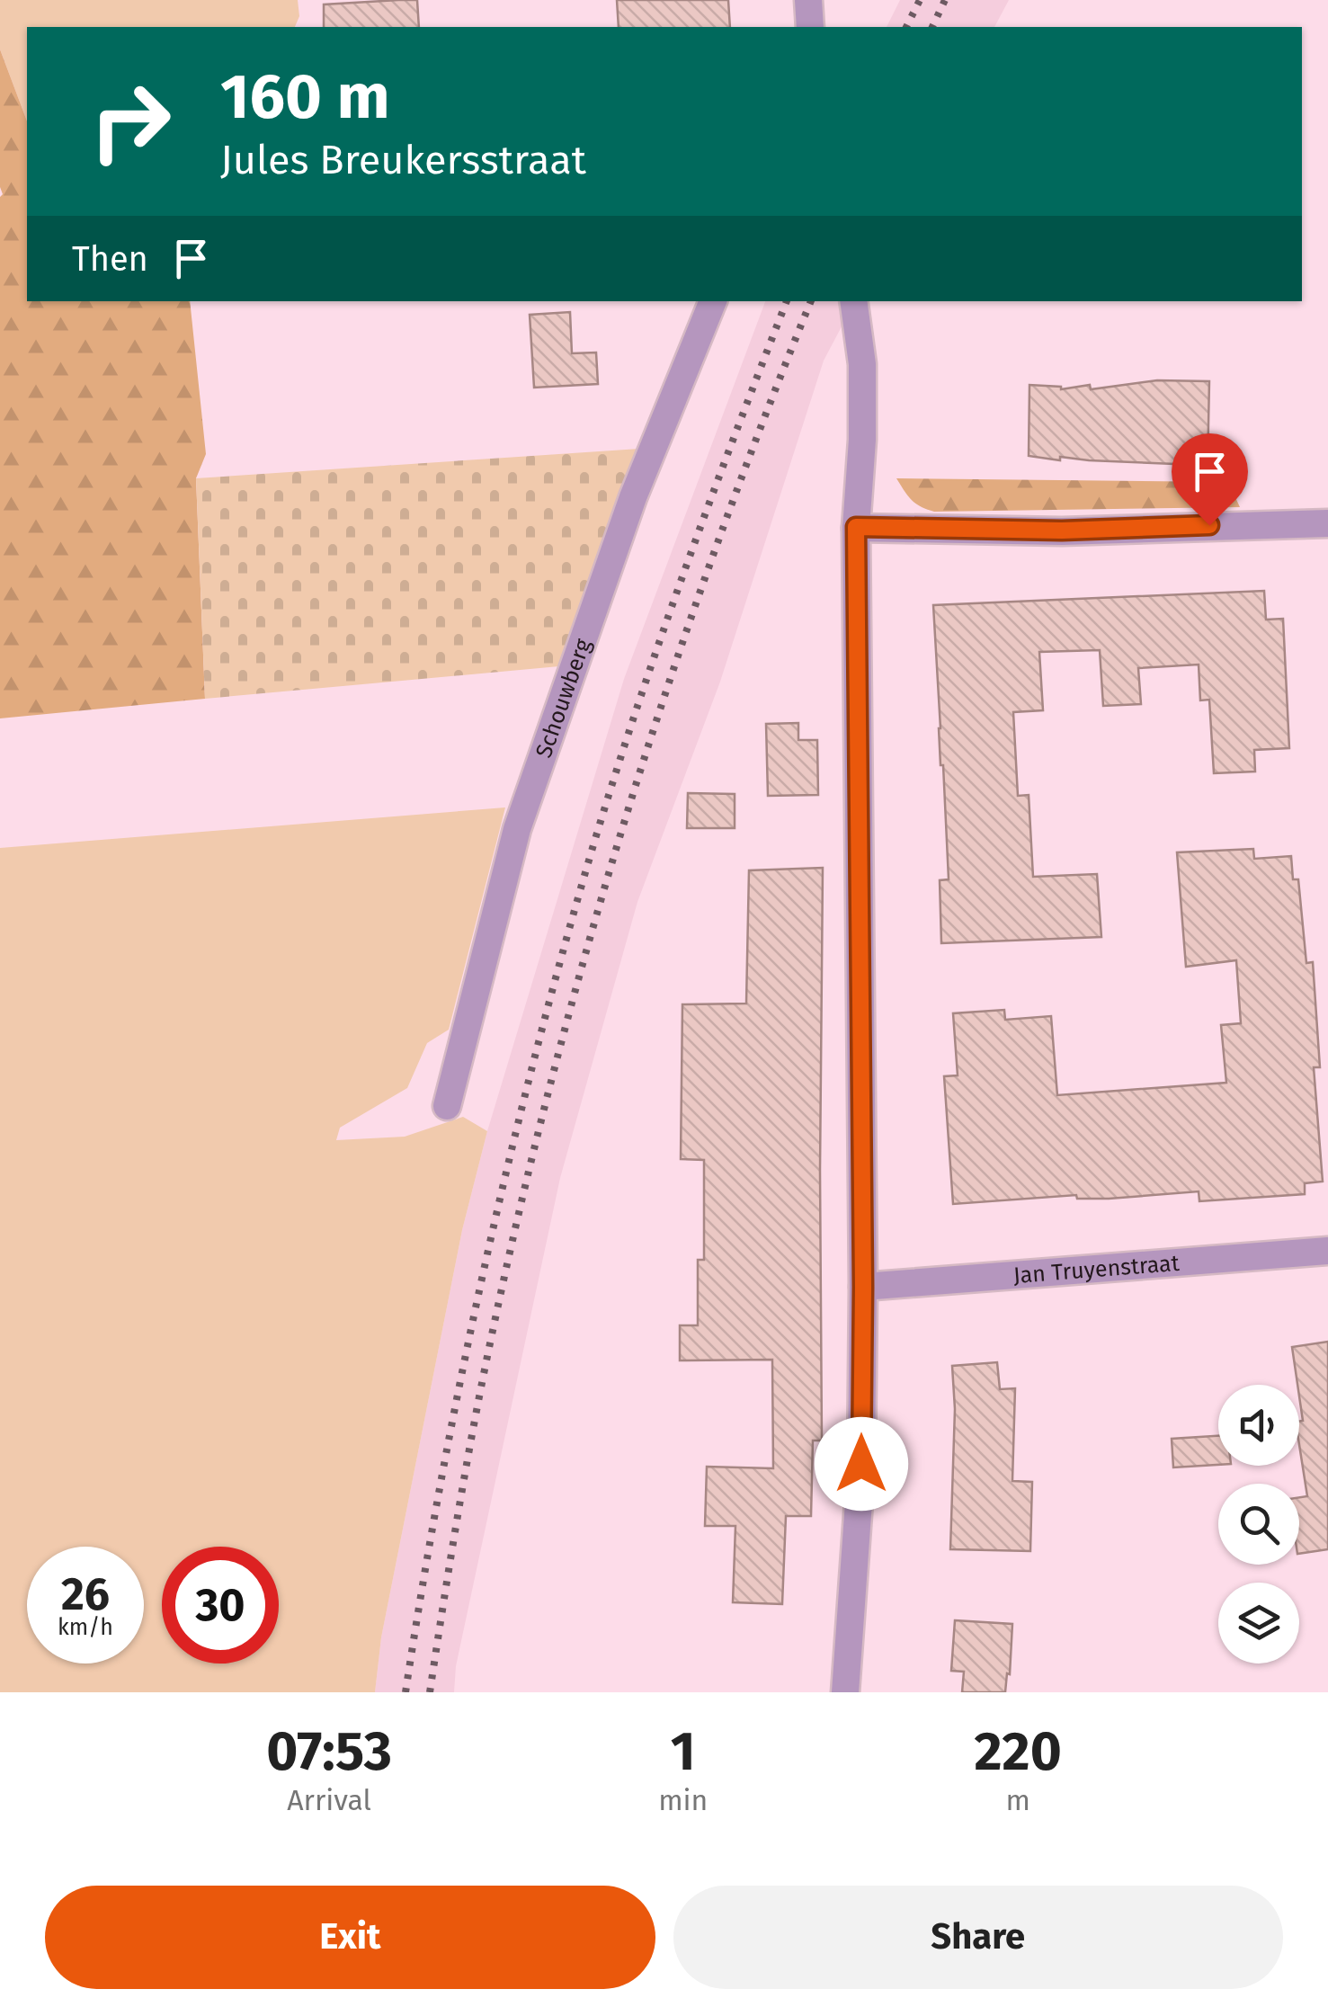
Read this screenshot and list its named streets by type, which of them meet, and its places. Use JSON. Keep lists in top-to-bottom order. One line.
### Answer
{"streets":{"street":["Schouwberg","Jan Truyenstraat"]},"page":{"turn":["160 m","Jules Breukersstraat"],"then":"Then","speed":"26 km/h","limit":"30","eta":["07:53","Arrival","1","min","220","m"],"buttons":["Exit","Share"]}}
